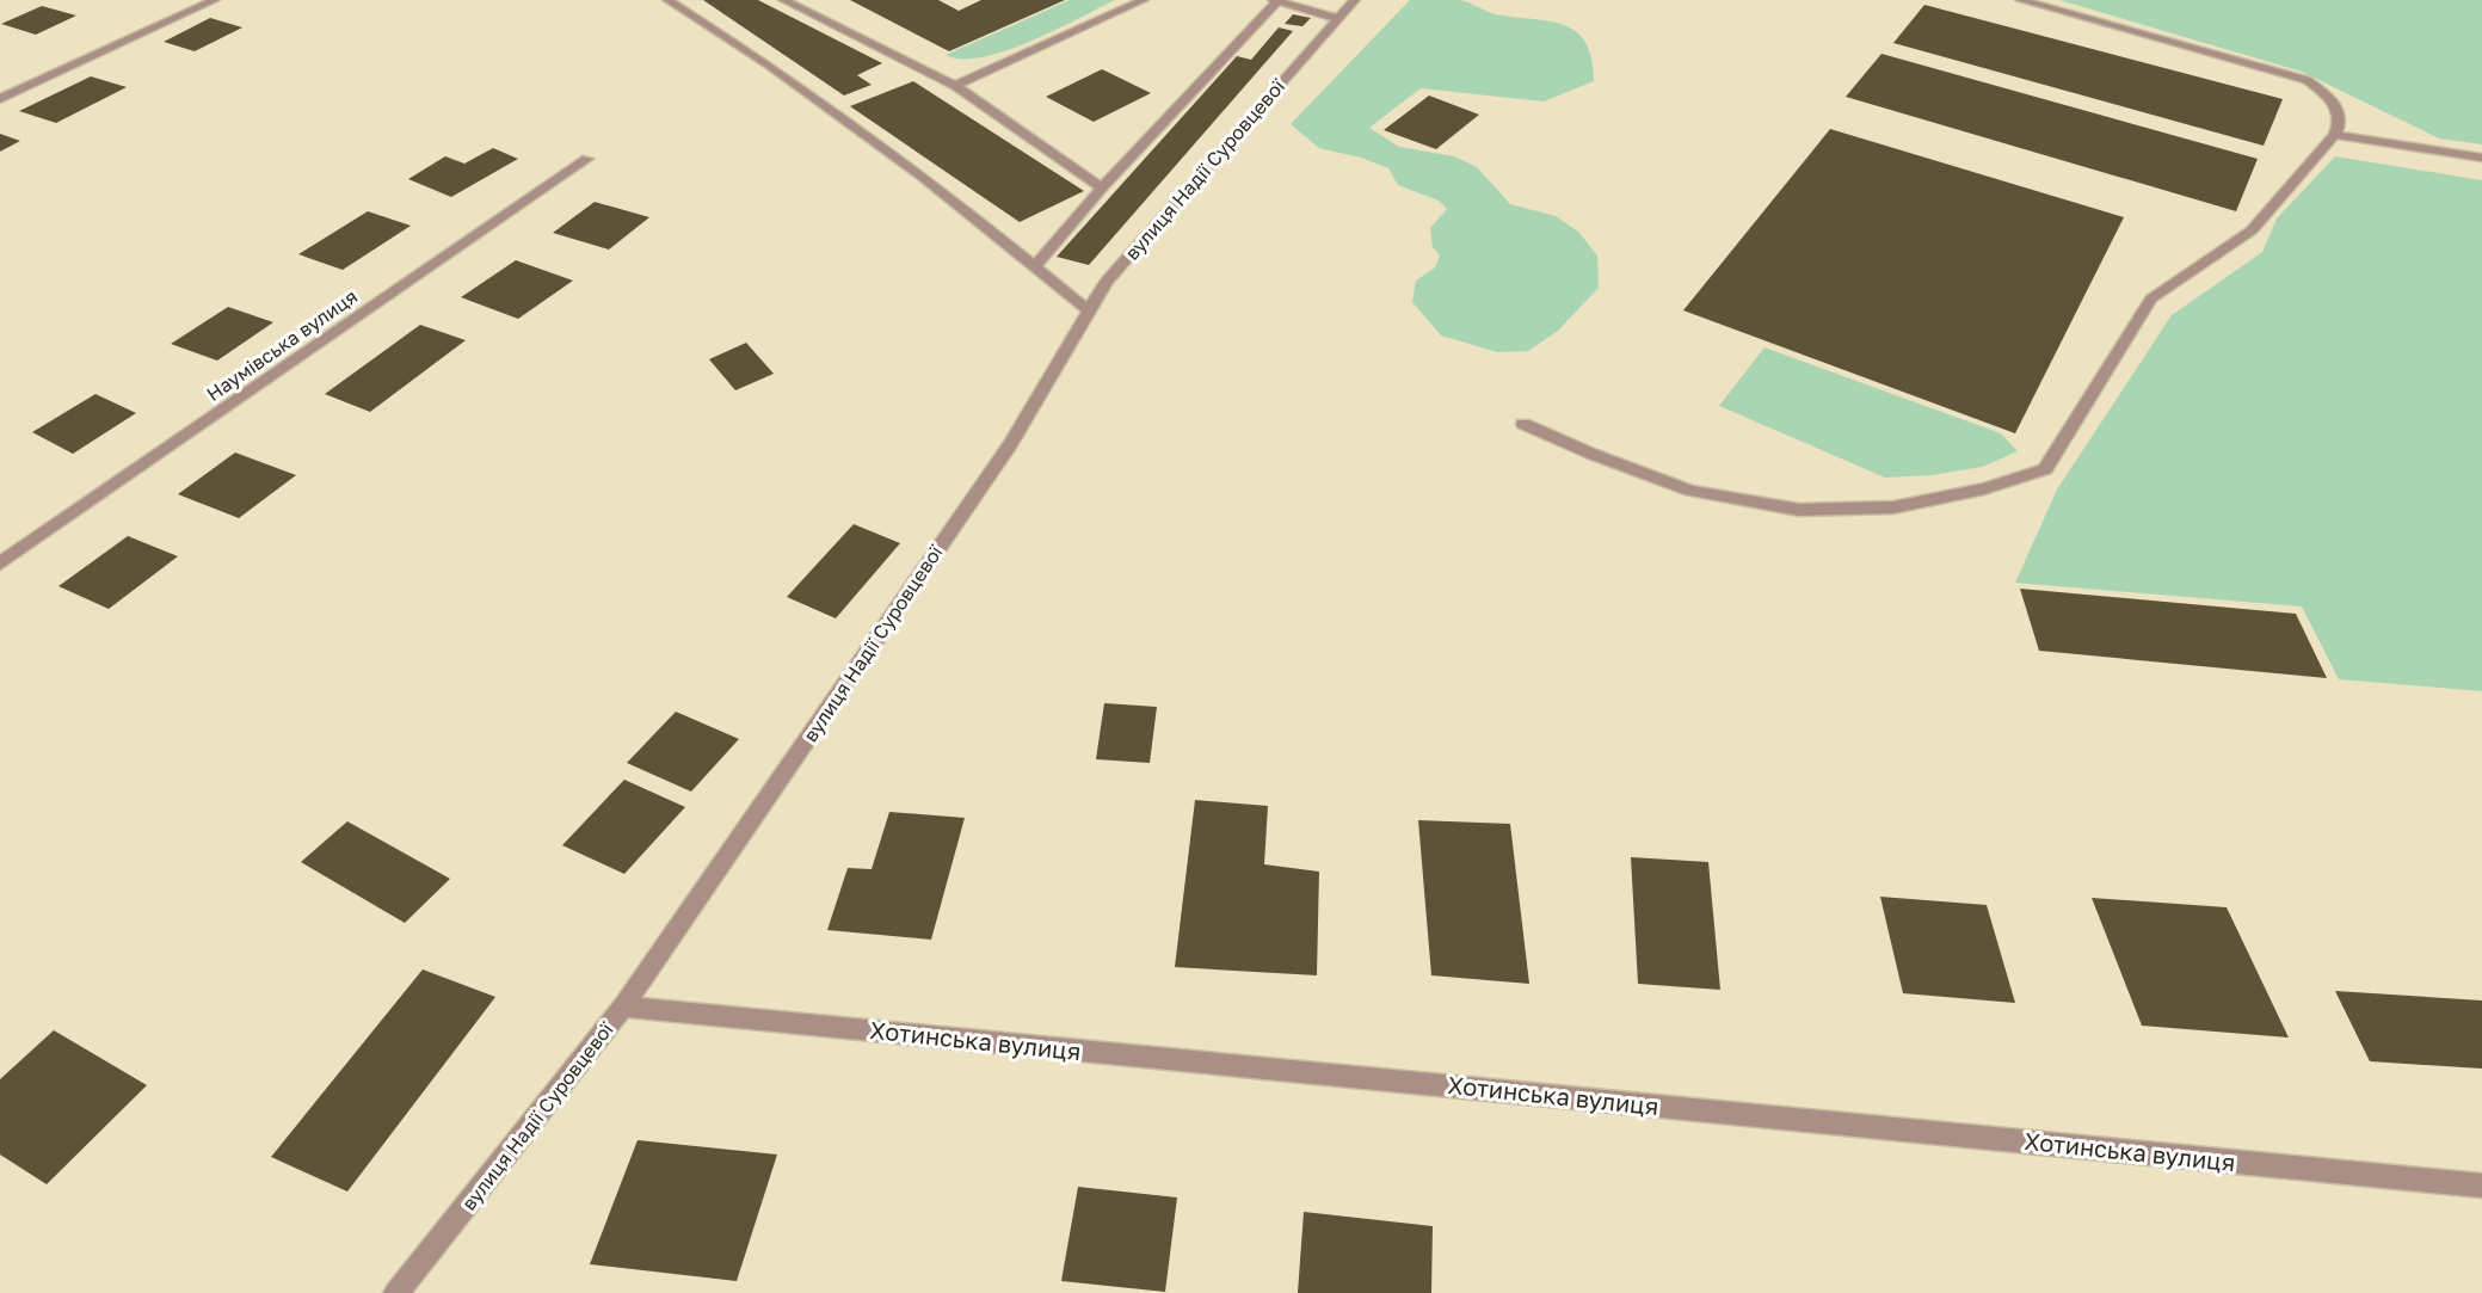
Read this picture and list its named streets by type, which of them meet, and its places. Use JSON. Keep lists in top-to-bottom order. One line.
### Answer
{"streets":{"street":["вулиця Надії Суровцевої","Наумівська вулиця","Хотинська вулиця"]},"crossings":[["вулиця Надії Суровцевої","Хотинська вулиця"]]}
